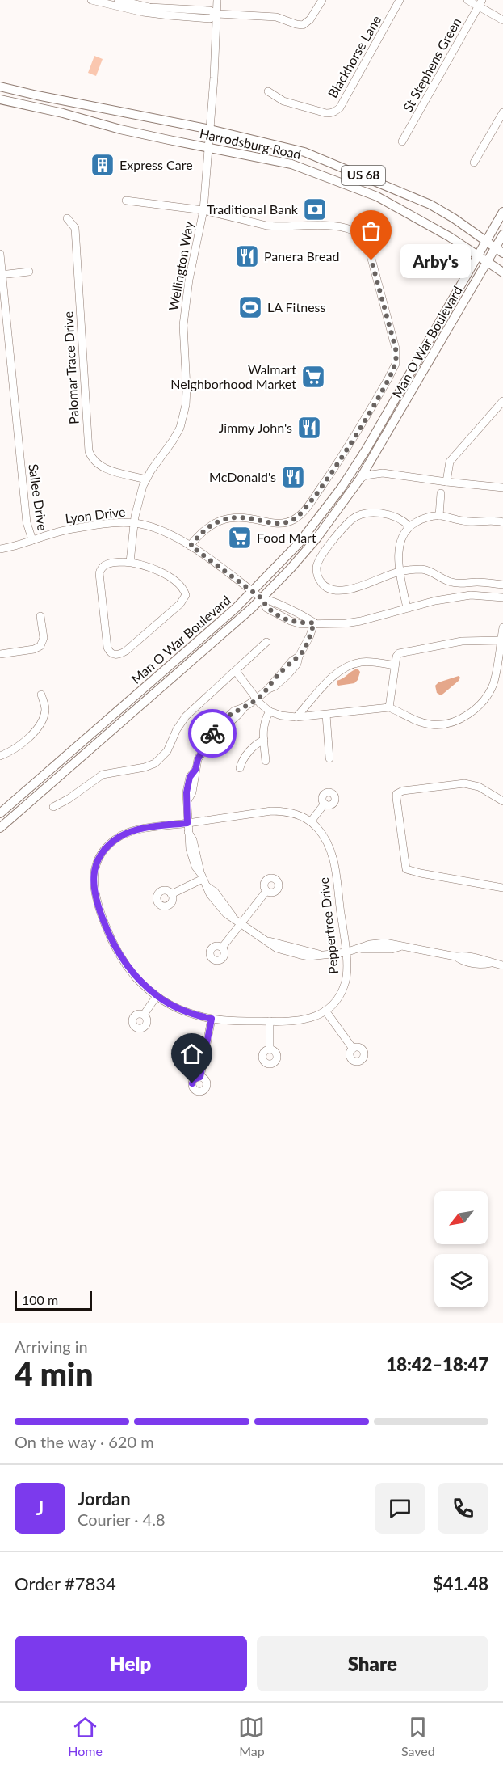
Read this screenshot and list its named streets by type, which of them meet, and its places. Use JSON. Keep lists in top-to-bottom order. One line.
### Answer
{"streets":{"main road":["Harrodsburg Road","US 68","Man O War Boulevard"],"street":["Blackhorse Lane","St Stephens Green","Wellington Way","Palomar Trace Drive","Sallee Drive","Lyon Drive","Peppertree Drive"]},"crossings":[["Harrodsburg Road","Wellington Way"],["Harrodsburg Road","Man O War Boulevard"],["Wellington Way","Palomar Trace Drive"],["Wellington Way","Lyon Drive"],["Man O War Boulevard","Lyon Drive"],["Sallee Drive","Lyon Drive"]],"places":{"building":["Express Care"],"bank":["Traditional Bank"],"restaurant":["Panera Bread","Jimmy John's","McDonald's"],"other":["Arby's"],"sports":["LA Fitness"],"supermarket":["Walmart Neighborhood Market","Food Mart"]},"scale_bar":"100 m","north":"bottom left","page":{"bubble":"Arby's","scale":"100 m","heading":["4 min","Arriving in","18:42–18:47"],"panel":["Jordan","Courier · 4.8","Order #7834","$41.48"],"bar":"On the way · 620 m","round":"J","buttons":["Help","Share"],"tabs":["Home","Map","Saved"]}}
